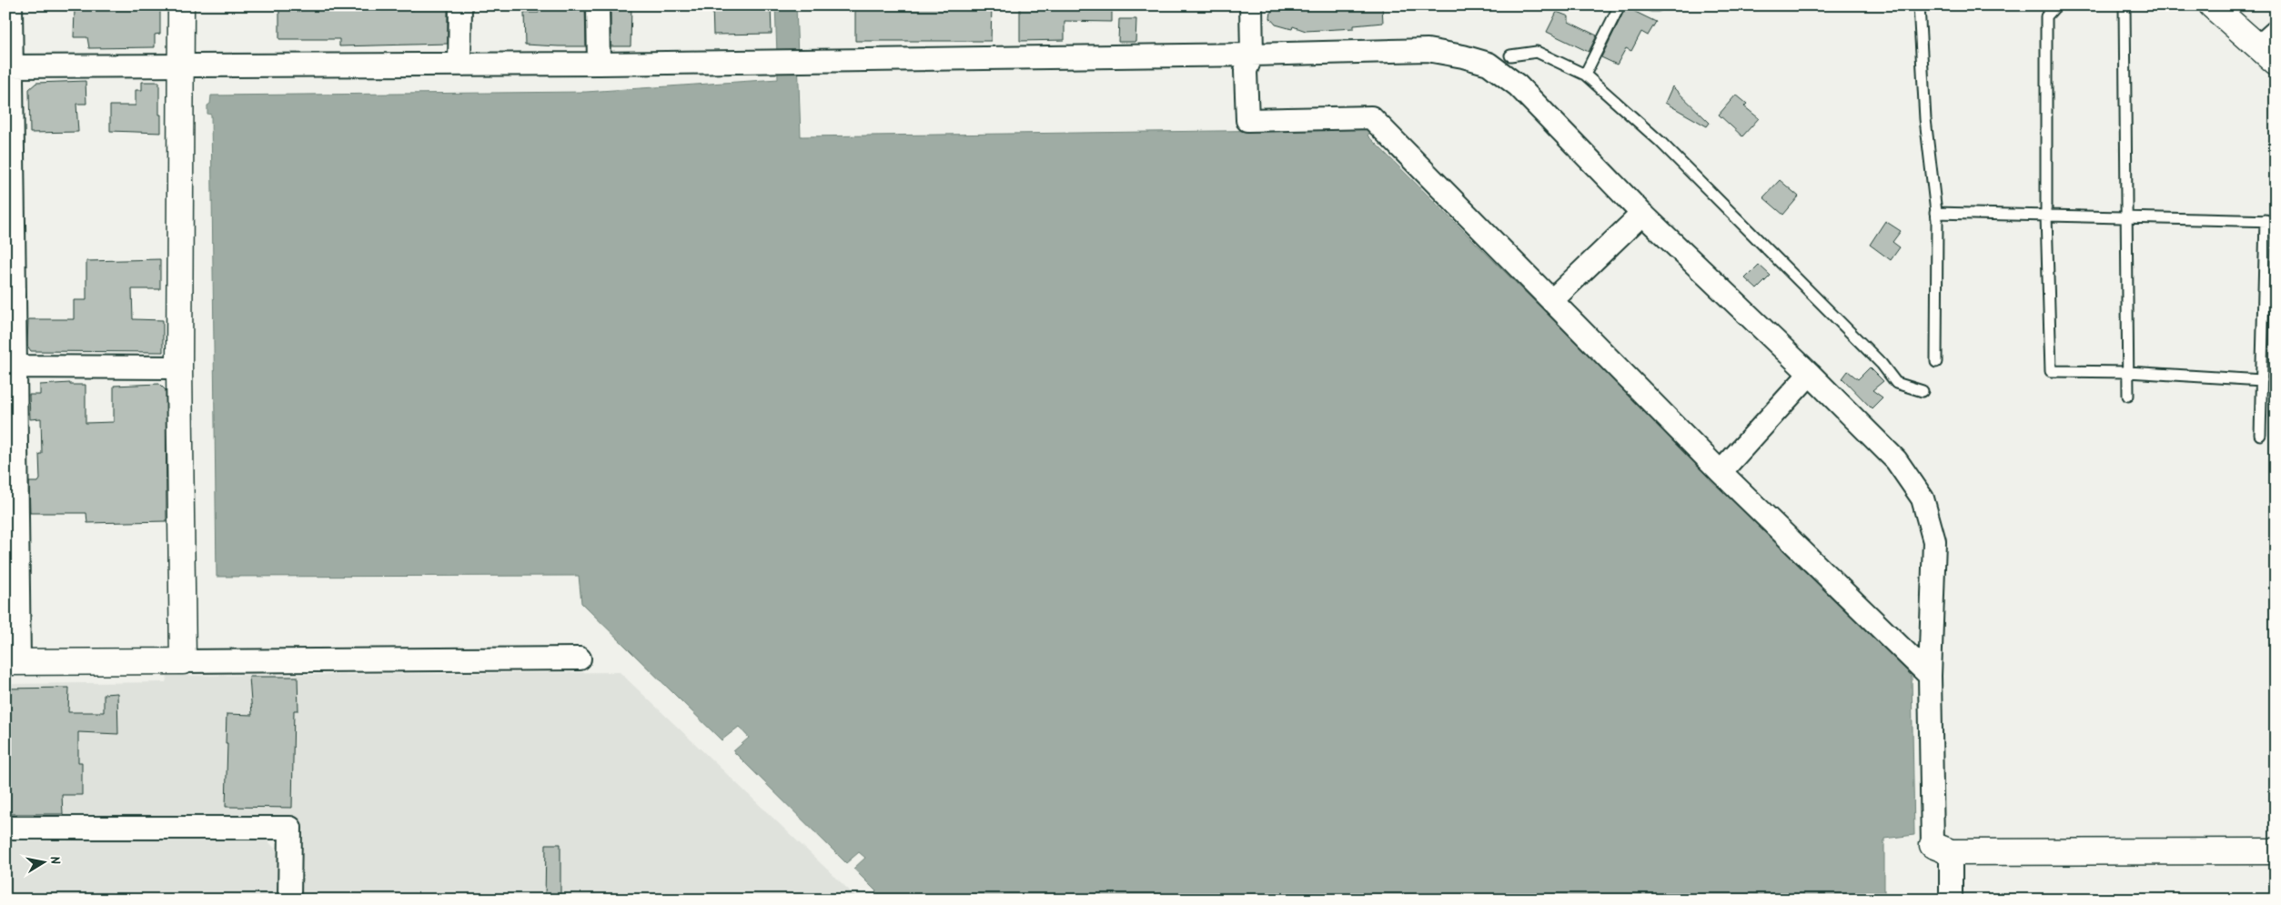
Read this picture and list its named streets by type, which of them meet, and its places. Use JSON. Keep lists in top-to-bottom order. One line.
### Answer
{"north":"right"}
